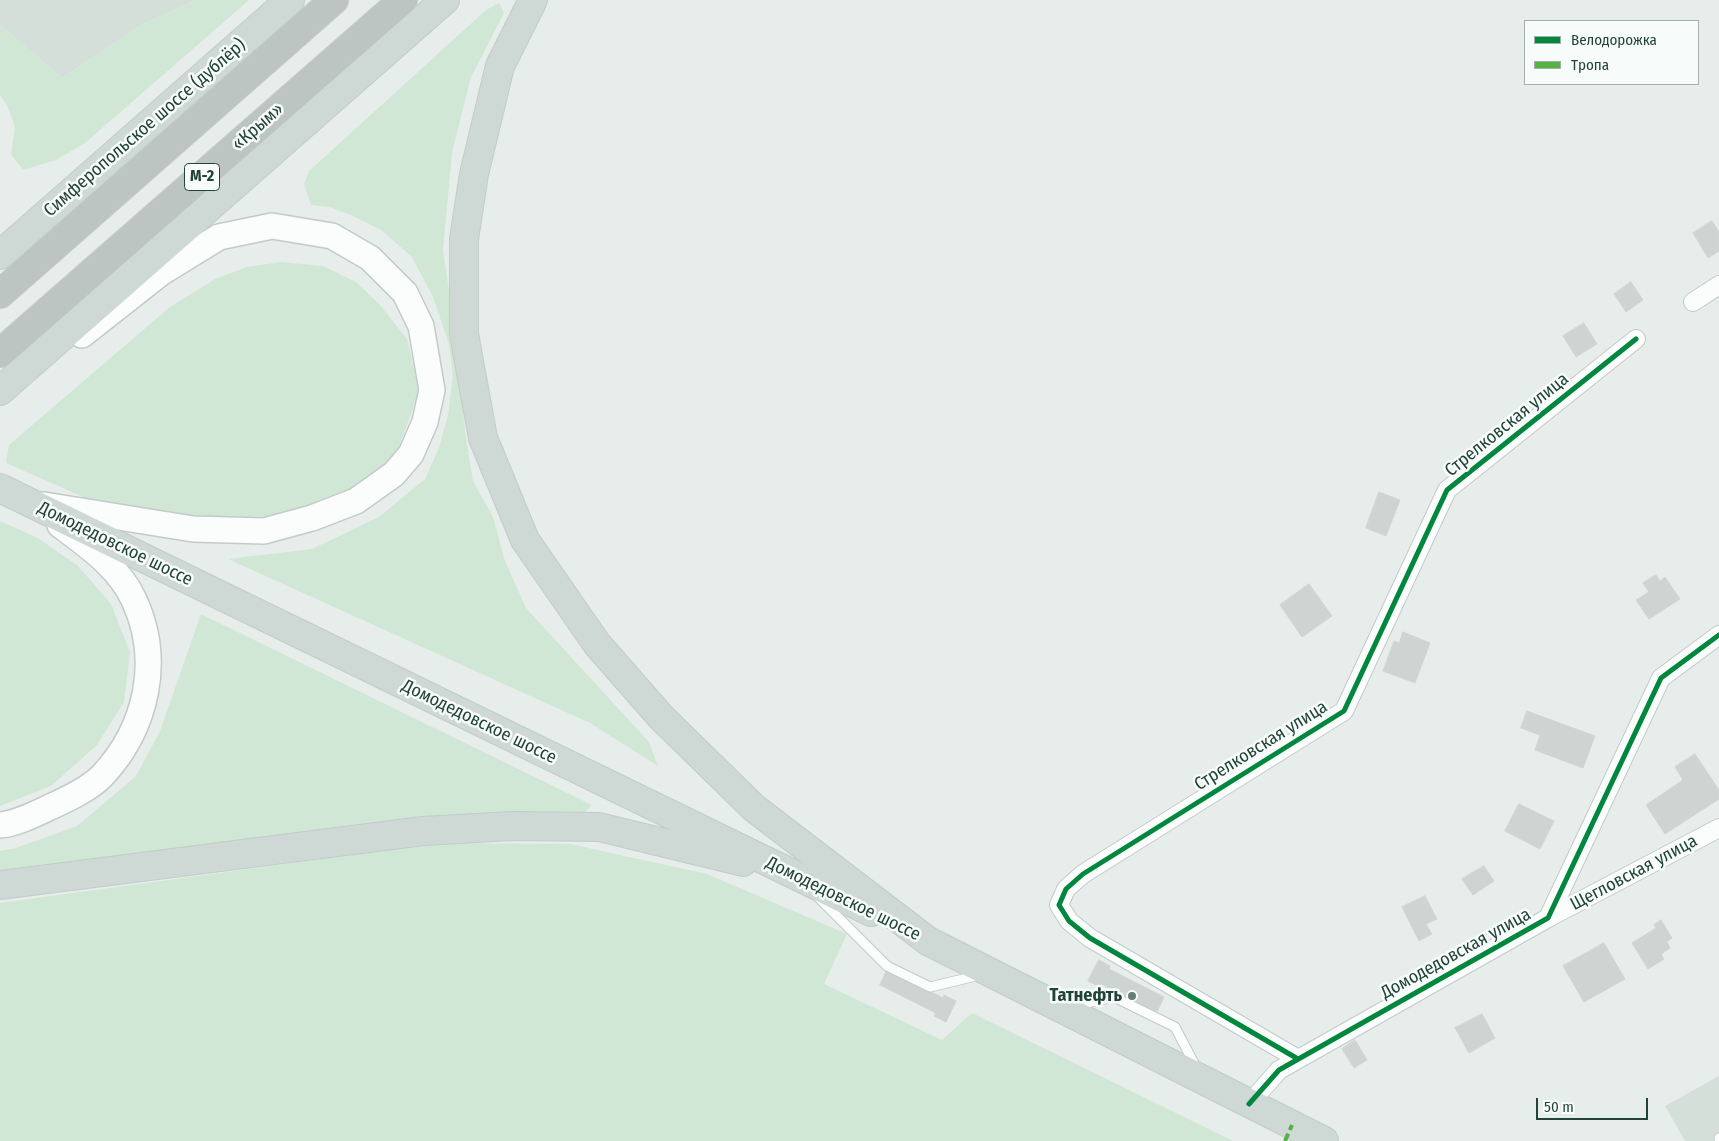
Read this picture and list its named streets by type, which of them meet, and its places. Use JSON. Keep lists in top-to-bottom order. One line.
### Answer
{"streets":{"highway":["«Крым»","М-2"],"main road":["Симферопольское шоссе (дублёр)","Домодедовское шоссе"],"street":["Стрелковская улица","Щегловская улица","Домодедовская улица"]},"crossings":[["Стрелковская улица","Домодедовская улица"],["Щегловская улица","Домодедовская улица"]],"places":["Татнефть"],"legend":["Велодорожка","Тропа"],"scale_bar":"50 m"}
